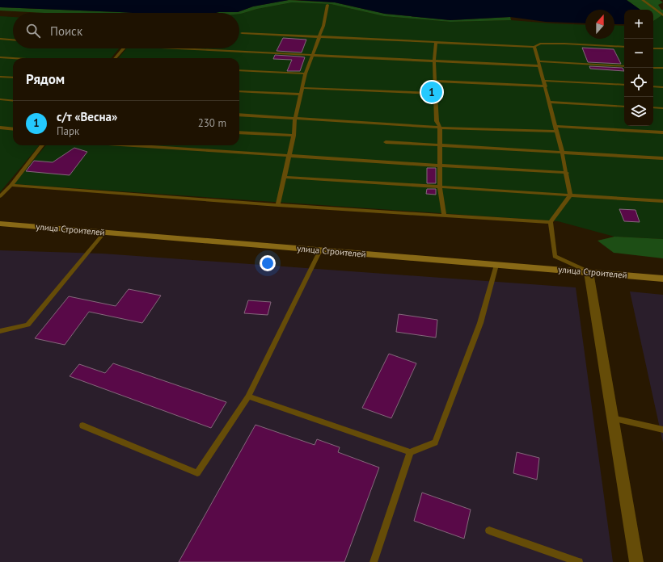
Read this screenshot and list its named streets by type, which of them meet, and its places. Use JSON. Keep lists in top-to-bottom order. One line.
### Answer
{"streets":{"main road":["улица Строителей"]},"north":"top","page":{"map_buttons":["+","−"],"search":"Поиск","heading":"Рядом","pins":"1","list":[{"mark":"1","name":"с/т «Весна»","note":"Парк","value":"230 m"}]}}
